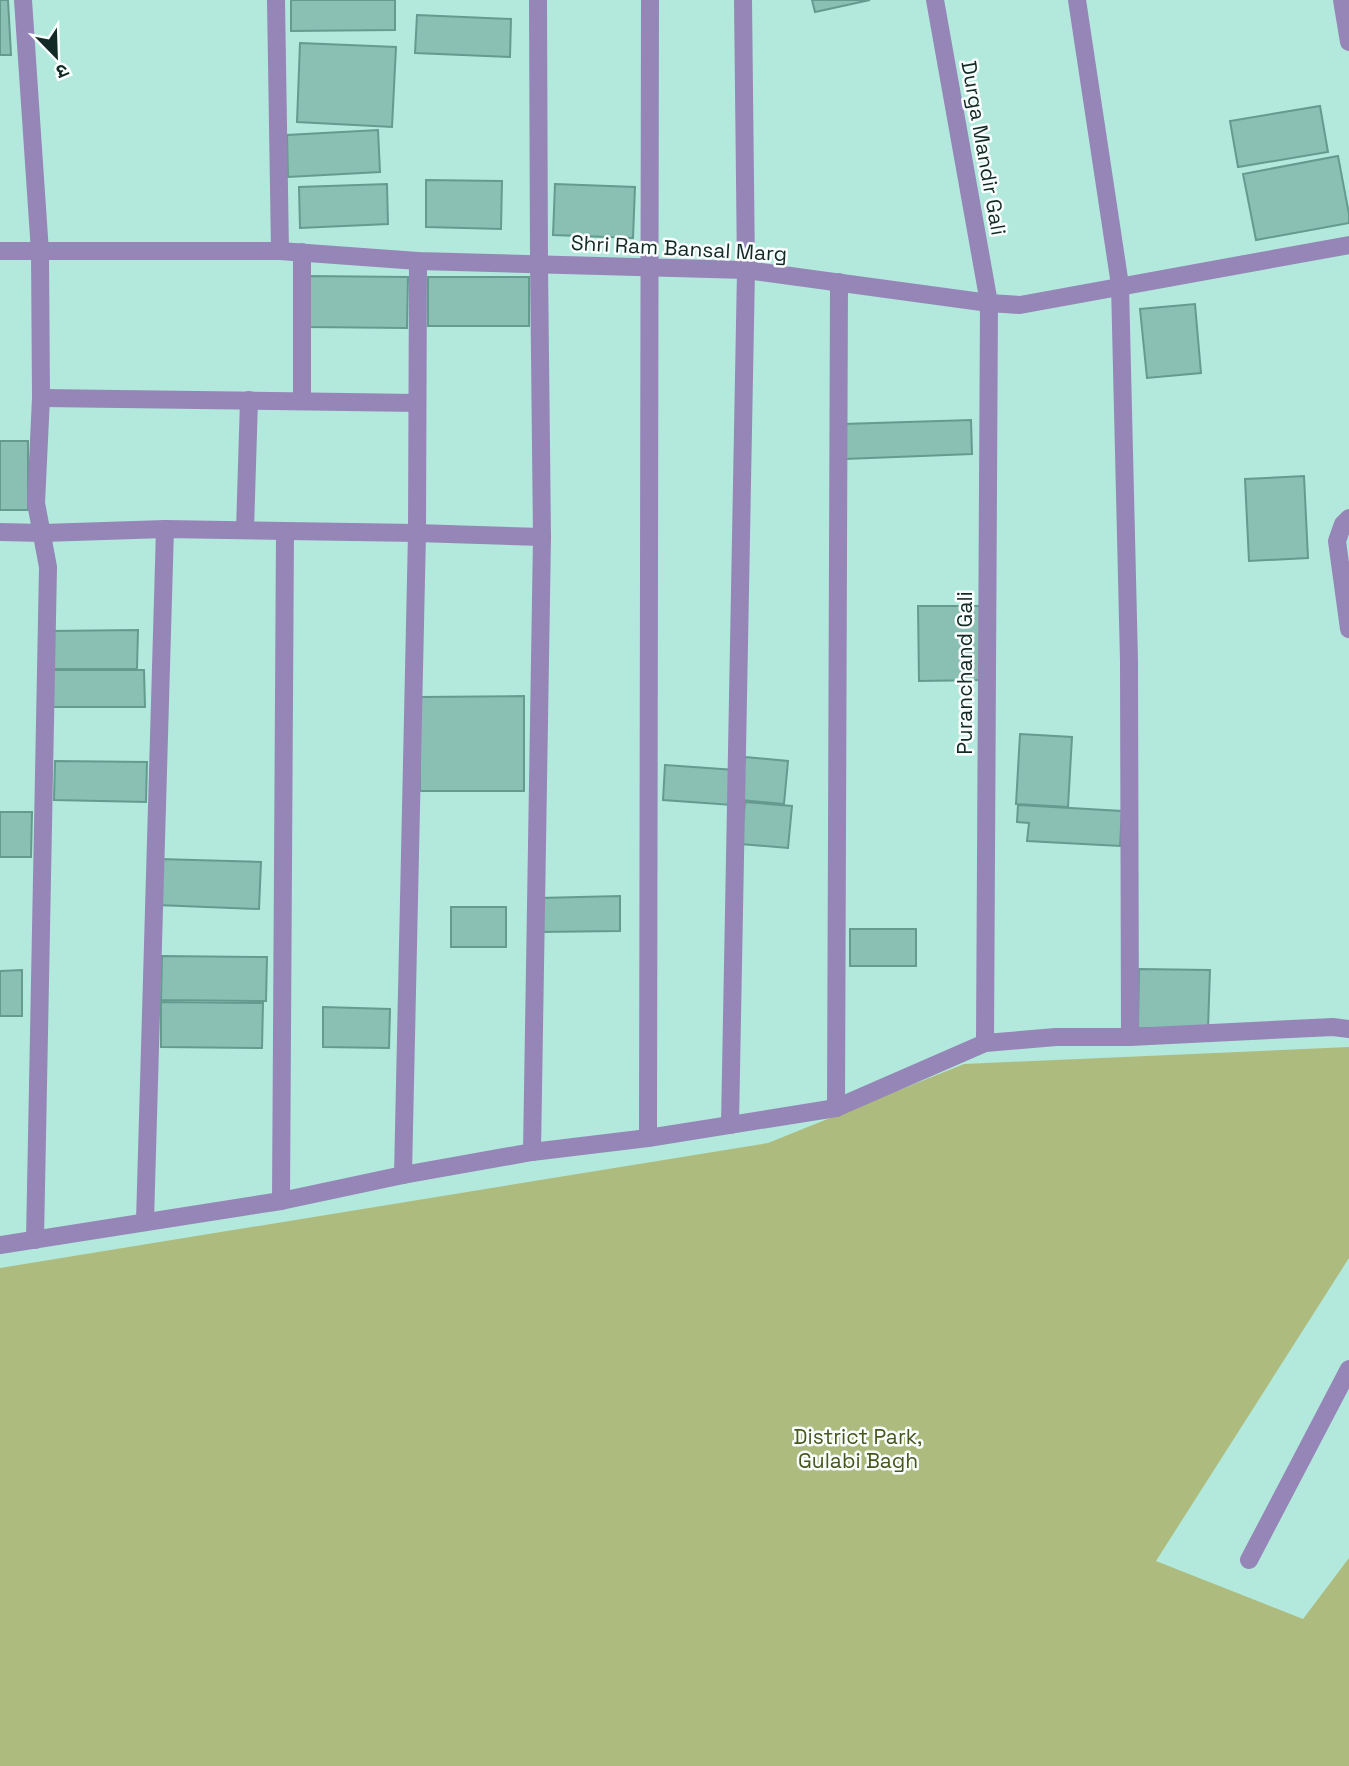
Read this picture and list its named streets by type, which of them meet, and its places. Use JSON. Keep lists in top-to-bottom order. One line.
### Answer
{"streets":{"street":["Durga Mandir Gali","Shri Ram Bansal Marg","Puranchand Gali"]},"crossings":[["Durga Mandir Gali","Shri Ram Bansal Marg"],["Durga Mandir Gali","Puranchand Gali"],["Shri Ram Bansal Marg","Puranchand Gali"]],"parks":["District Park, Gulabi Bagh"],"north":"bottom right"}
